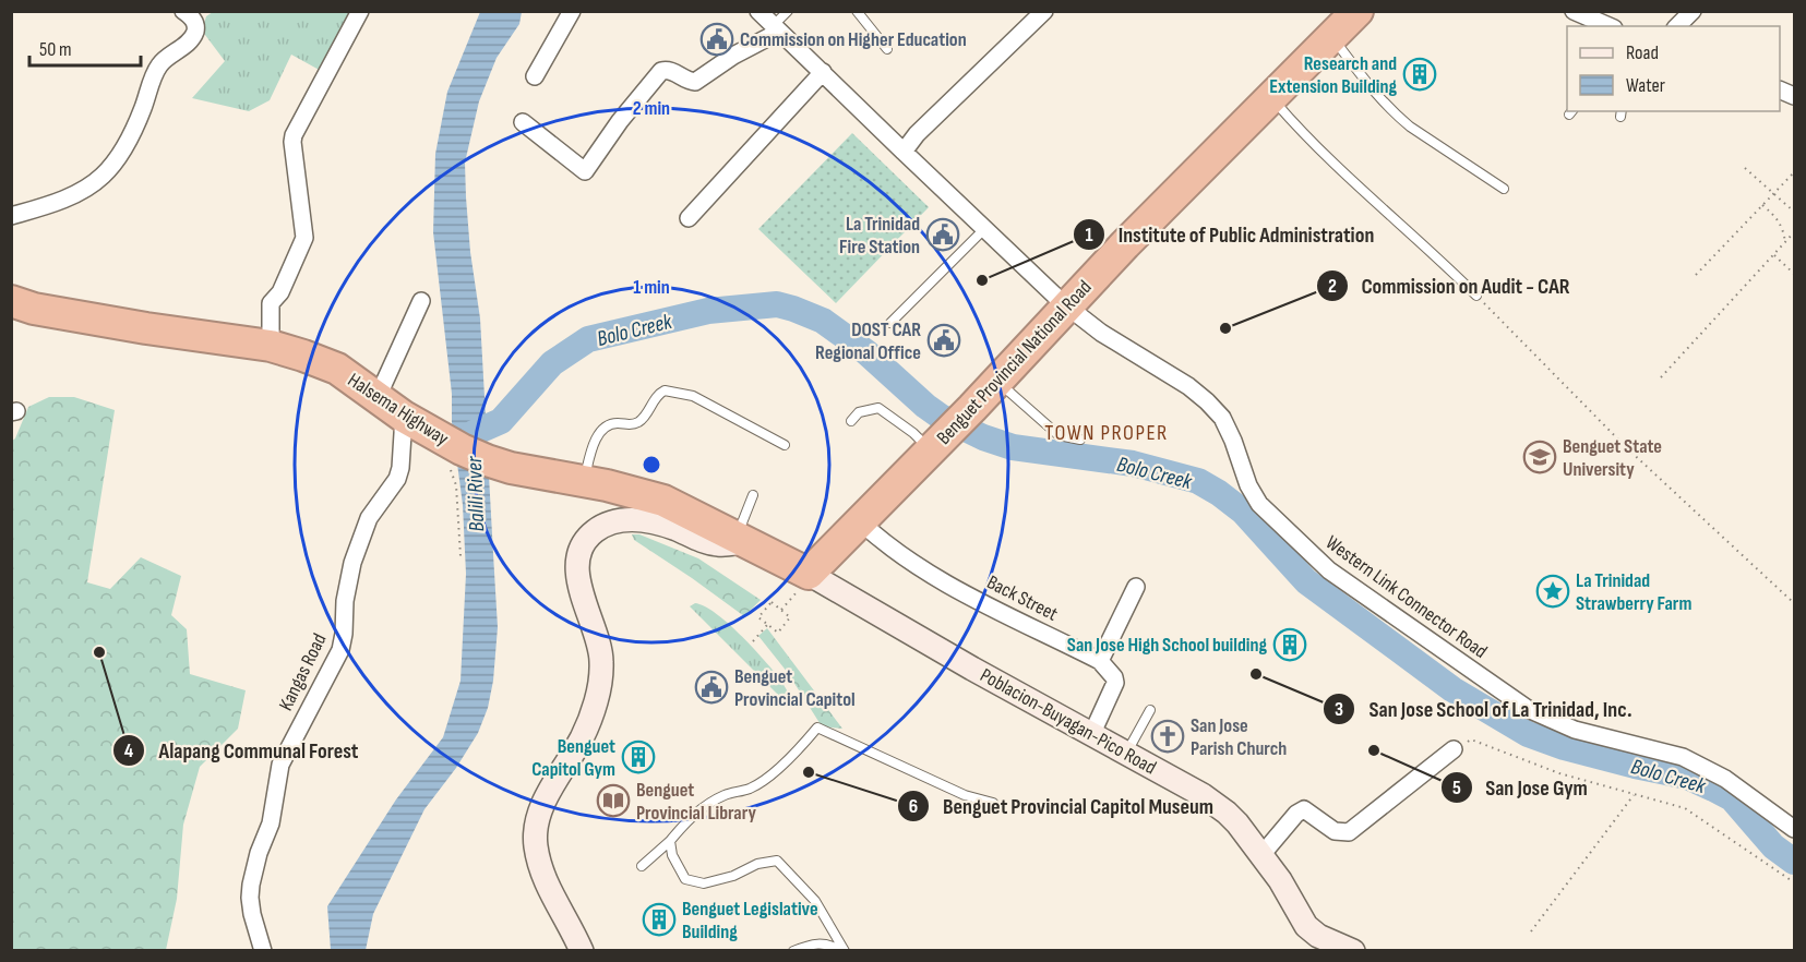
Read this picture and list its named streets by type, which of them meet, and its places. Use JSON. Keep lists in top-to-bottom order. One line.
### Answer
{"streets":{"highway":["Benguet Provincial National Road","Halsema Highway"],"main road":["Poblacion-Buyagan-Pico Road"],"street":["Western Link Connector Road","Back Street","Kangas Road"]},"crossings":[["Benguet Provincial National Road","Halsema Highway"],["Benguet Provincial National Road","Western Link Connector Road"],["Benguet Provincial National Road","Back Street"],["Benguet Provincial National Road","Poblacion-Buyagan-Pico Road"],["Halsema Highway","Kangas Road"],["Halsema Highway","Poblacion-Buyagan-Pico Road"]],"districts":["TOWN PROPER"],"water":["Bolo Creek","Balili River"],"places":{"public building":["Commission on Higher Education","La Trinidad Fire Station","DOST CAR Regional Office","Benguet Provincial Capitol"],"building":["Research and Extension Building","San Jose High School building","Benguet Capitol Gym","Benguet Legislative Building"],"other":["Institute of Public Administration","Commission on Audit - CAR","Alapang Communal Forest","San Jose School of La Trinidad, Inc.","San Jose Gym","Benguet Provincial Capitol Museum"],"school or university":["Benguet State University"],"place":["La Trinidad Strawberry Farm"],"church":["San Jose Parish Church"],"library":["Benguet Provincial Library"]},"legend":["Road","Water"],"scale_bar":"50 m","rings":["2 min","1 min"]}
